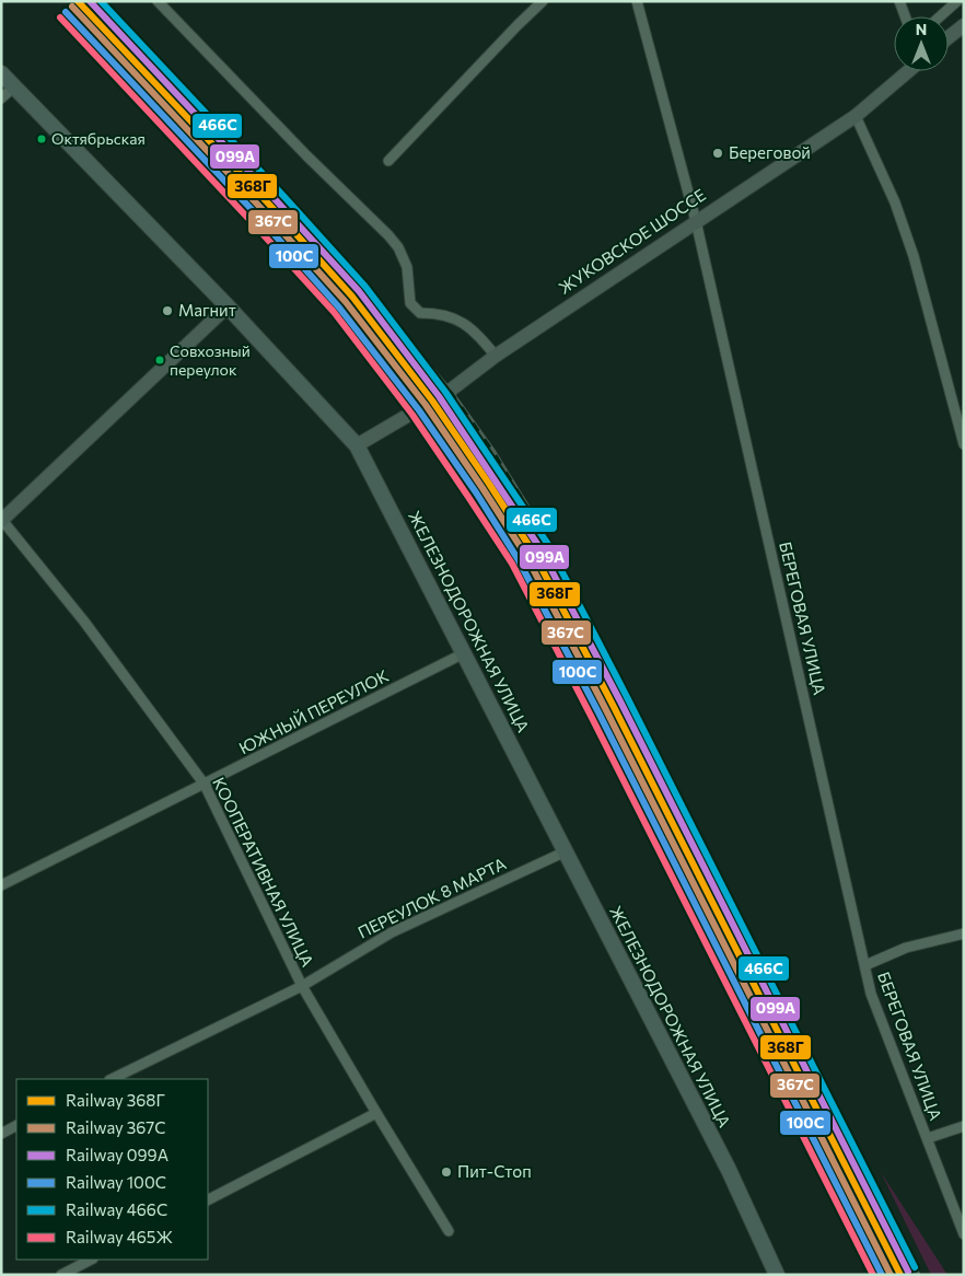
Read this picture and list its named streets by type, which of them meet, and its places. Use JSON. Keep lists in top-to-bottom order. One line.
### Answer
{"streets":{"main road":["ЖУКОВСКОЕ ШОССЕ","ЖЕЛЕЗНОДОРОЖНАЯ УЛИЦА"],"street":["БЕРЕГОВАЯ УЛИЦА","ЮЖНЫЙ ПЕРЕУЛОК","КООПЕРАТИВНАЯ УЛИЦА","ПЕРЕУЛОК 8 МАРТА"]},"crossings":[["ЖУКОВСКОЕ ШОССЕ","БЕРЕГОВАЯ УЛИЦА"],["ЖУКОВСКОЕ ШОССЕ","ЖЕЛЕЗНОДОРОЖНАЯ УЛИЦА"],["ЖЕЛЕЗНОДОРОЖНАЯ УЛИЦА","ЮЖНЫЙ ПЕРЕУЛОК"],["ЖЕЛЕЗНОДОРОЖНАЯ УЛИЦА","ПЕРЕУЛОК 8 МАРТА"],["ЮЖНЫЙ ПЕРЕУЛОК","КООПЕРАТИВНАЯ УЛИЦА"],["КООПЕРАТИВНАЯ УЛИЦА","ПЕРЕУЛОК 8 МАРТА"]],"places":["Октябрьская","Береговой","Магнит","Совхозный переулок","Пит-Стоп"],"lines":["rail line 368Г","rail line 099А","rail line 466С","rail line 367С","rail line 100C","rail line 465Ж"],"legend":["Railway 368Г","Railway 367С","Railway 099А","Railway 100C","Railway 466С","Railway 465Ж"],"north":"top"}
